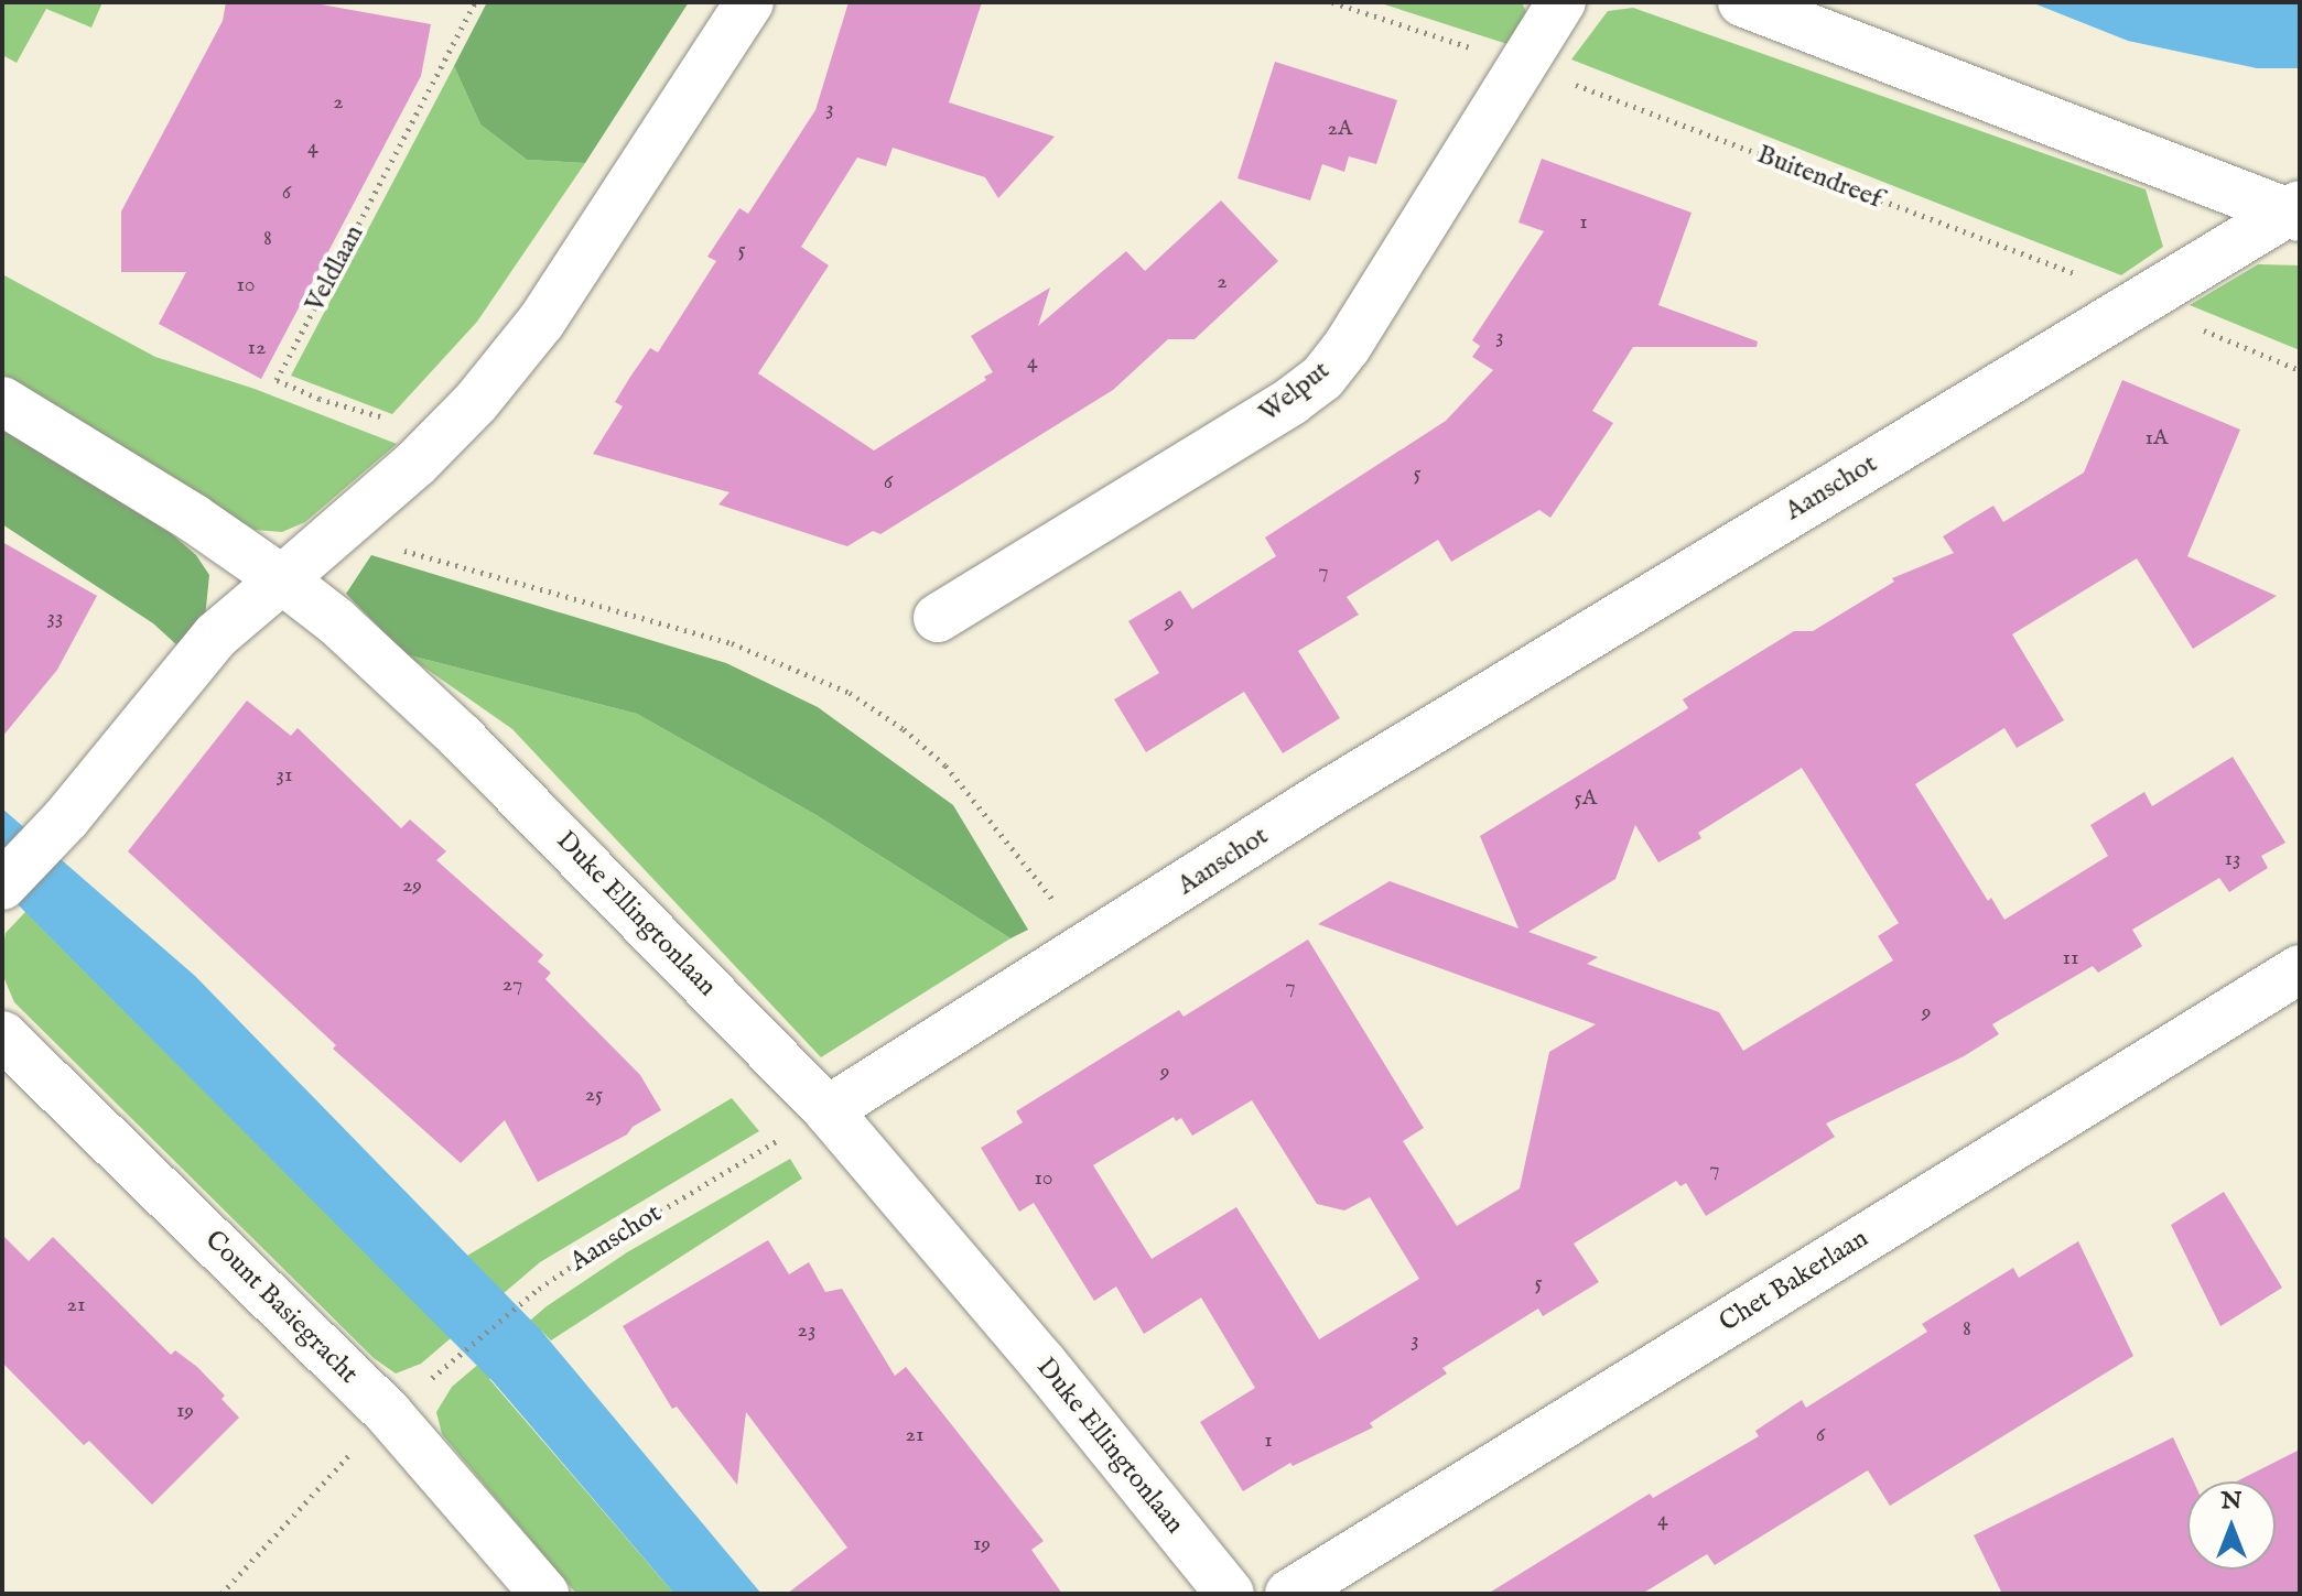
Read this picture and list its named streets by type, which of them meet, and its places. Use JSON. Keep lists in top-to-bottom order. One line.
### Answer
{"streets":{"street":["Welput","Aanschot","Duke Ellingtonlaan","Chet Bakerlaan","Count Basiegracht"],"path":["Buitendreef","Veldlaan"]},"crossings":[["Buitendreef","Welput"],["Buitendreef","Aanschot"],["Aanschot","Duke Ellingtonlaan"],["Aanschot","Count Basiegracht"]],"house_numbers":["2","3","2A","4","6","1","8","5","2","10","3","12","4","1A","5","6","7","33","9","31","5A","13","29","11","27","7","9","9","25","7","10","5","21","8","23","3","19","21","6","1","4","19"],"north":"top"}
